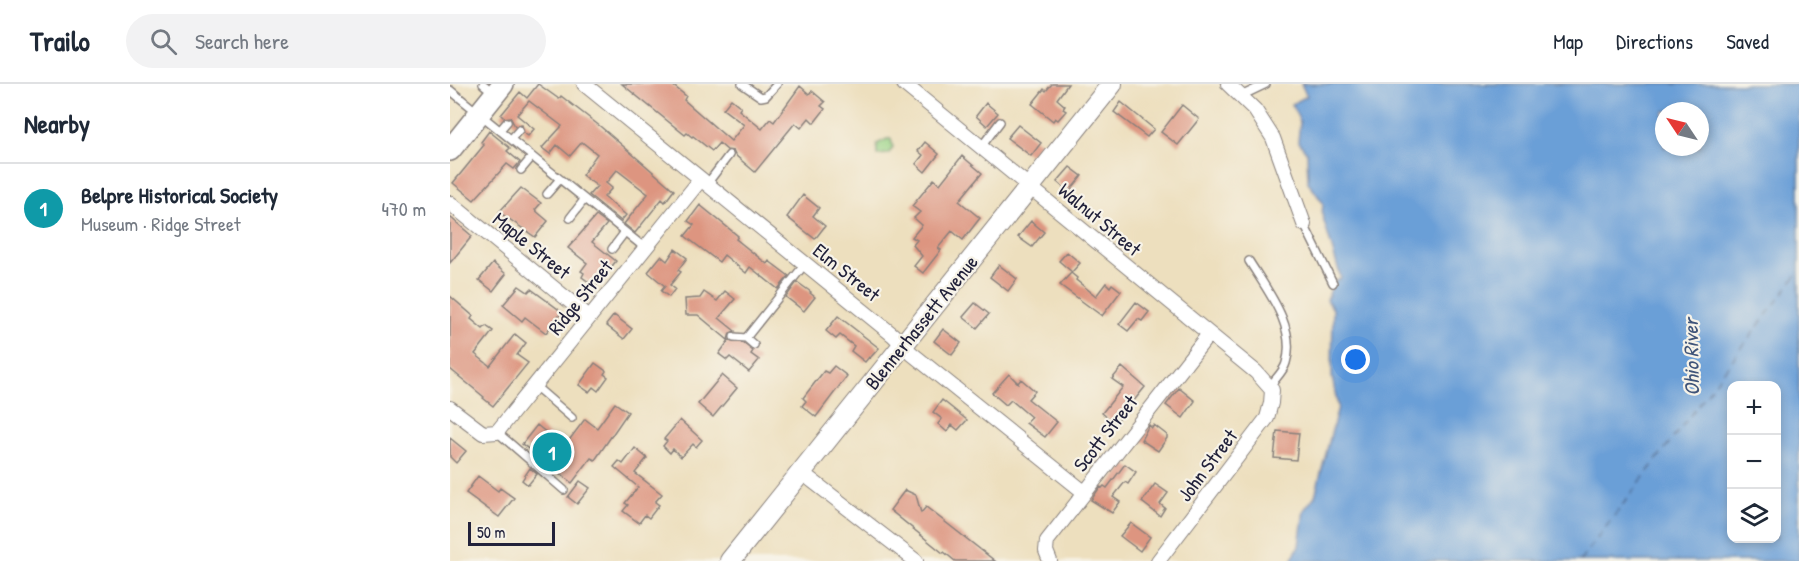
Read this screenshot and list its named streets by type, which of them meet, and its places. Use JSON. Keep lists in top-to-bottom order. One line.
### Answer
{"streets":{"street":["Walnut Street","Maple Street","Elm Street","Ridge Street","Blennerhassett Avenue","Scott Street","John Street"]},"crossings":[["Walnut Street","Blennerhassett Avenue"],["Walnut Street","Scott Street"],["Walnut Street","John Street"],["Maple Street","Ridge Street"],["Elm Street","Ridge Street"],["Elm Street","Blennerhassett Avenue"],["Elm Street","Scott Street"]],"water":["Ohio River"],"scale_bar":"50 m","north":"top left","page":{"header":"Trailo","search":"Search here","nav":["Map","Directions","Saved"],"heading":"Nearby","list":[{"mark":"1","name":"Belpre Historical Society","note":"Museum · Ridge Street","value":"470 m"}],"map_buttons":["+","−"],"pins":"1","scale":"50 m"}}
